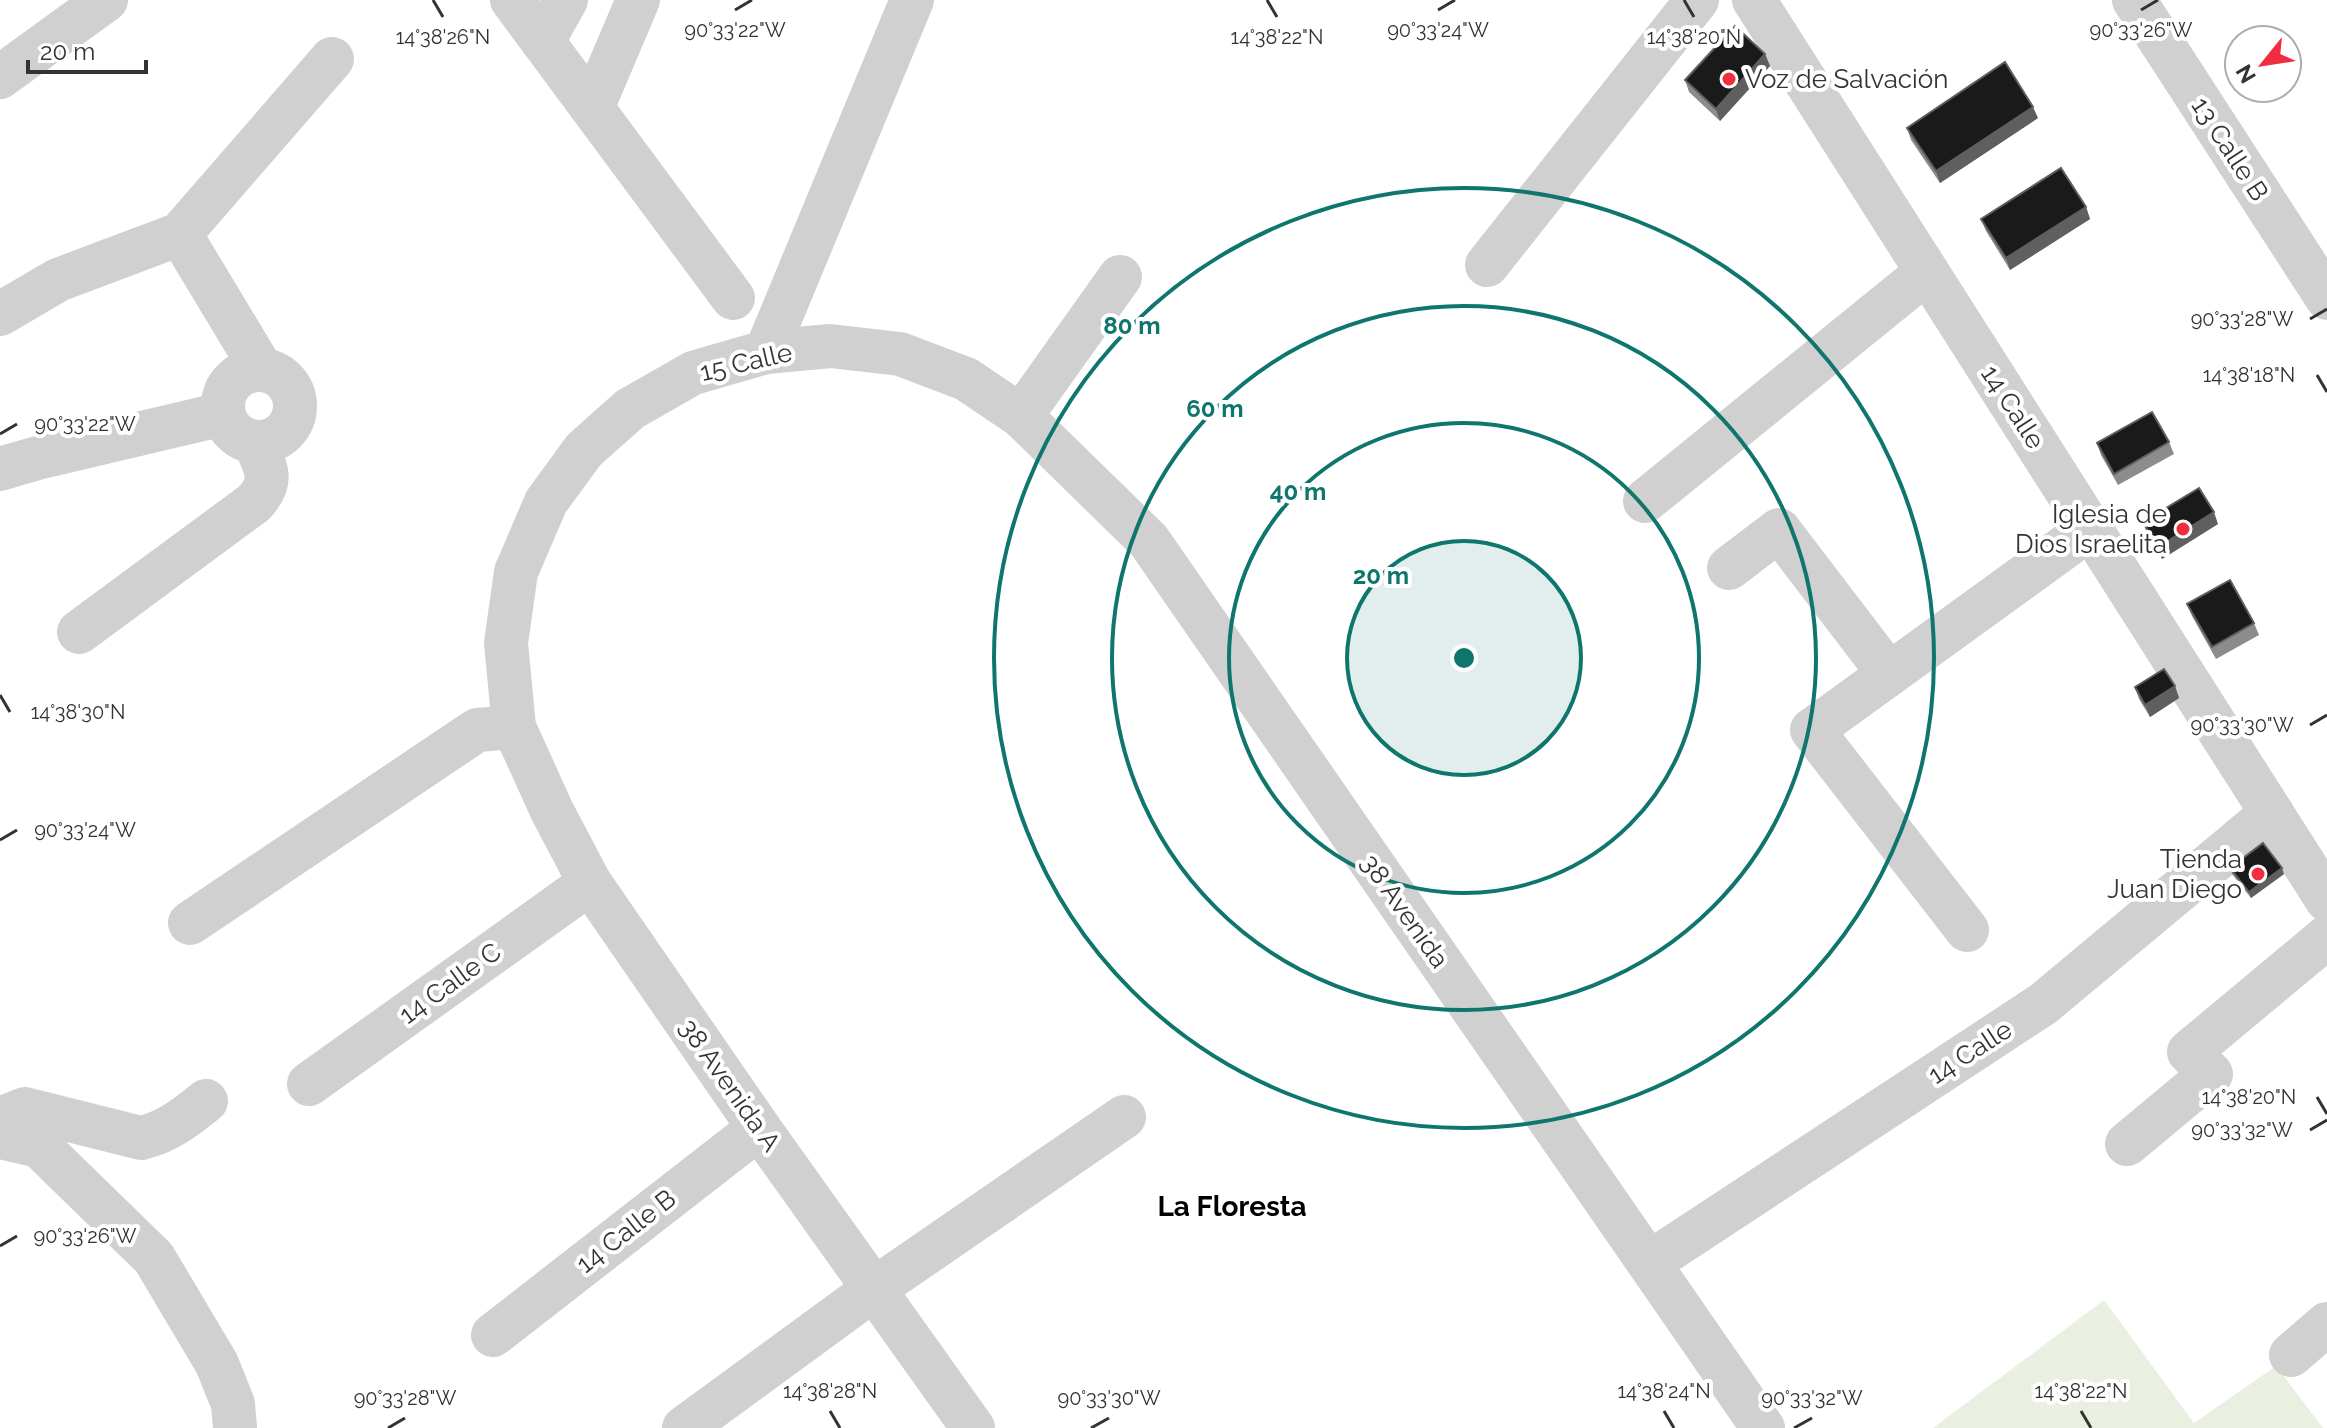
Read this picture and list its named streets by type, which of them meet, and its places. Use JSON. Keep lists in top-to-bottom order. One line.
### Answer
{"streets":{"street":["13 Calle B","15 Calle","14 Calle","38 Avenida","14 Calle C","38 Avenida A","14 Calle B"]},"crossings":[["15 Calle","38 Avenida"],["15 Calle","38 Avenida A"],["14 Calle","38 Avenida"],["14 Calle C","38 Avenida A"],["38 Avenida A","14 Calle B"]],"districts":["La Floresta"],"places":["Voz de Salvación","Iglesia de Dios Israelita","Tienda Juan Diego"],"scale_bar":"20 m","north":"bottom left","coordinates":["90°33'22\"W","90°33'24\"W","90°33'26\"W","14°38'22\"N","14°38'20\"N","14°38'26\"N","90°33'28\"W","14°38'18\"N","14°38'30\"N","90°33'30\"W","90°33'32\"W","14°38'28\"N","14°38'24\"N"],"rings":["80 m","60 m","40 m","20 m"]}
